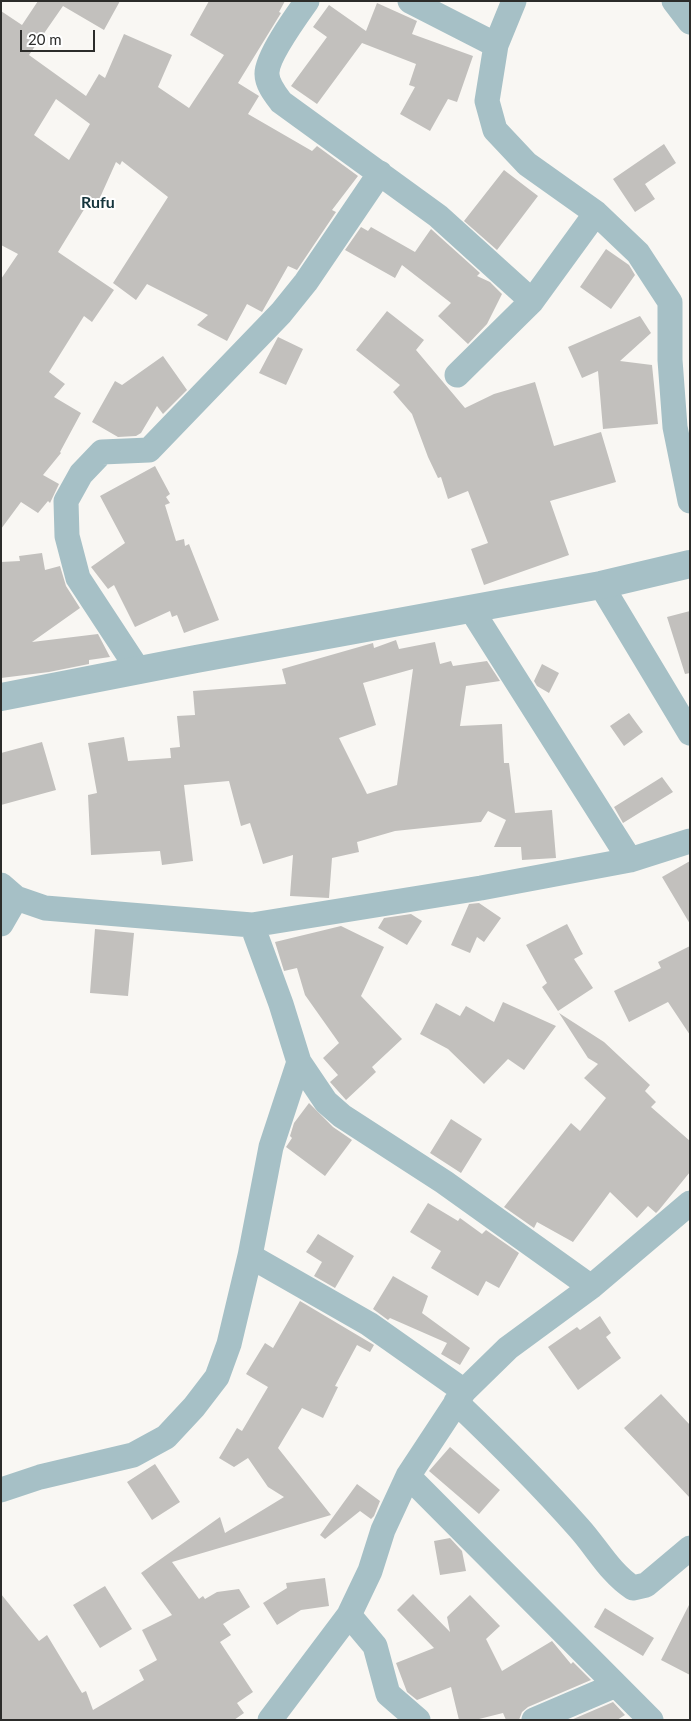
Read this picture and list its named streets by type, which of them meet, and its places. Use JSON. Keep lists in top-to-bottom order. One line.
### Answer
{"districts":["Rufu"],"scale_bar":"20 m"}
